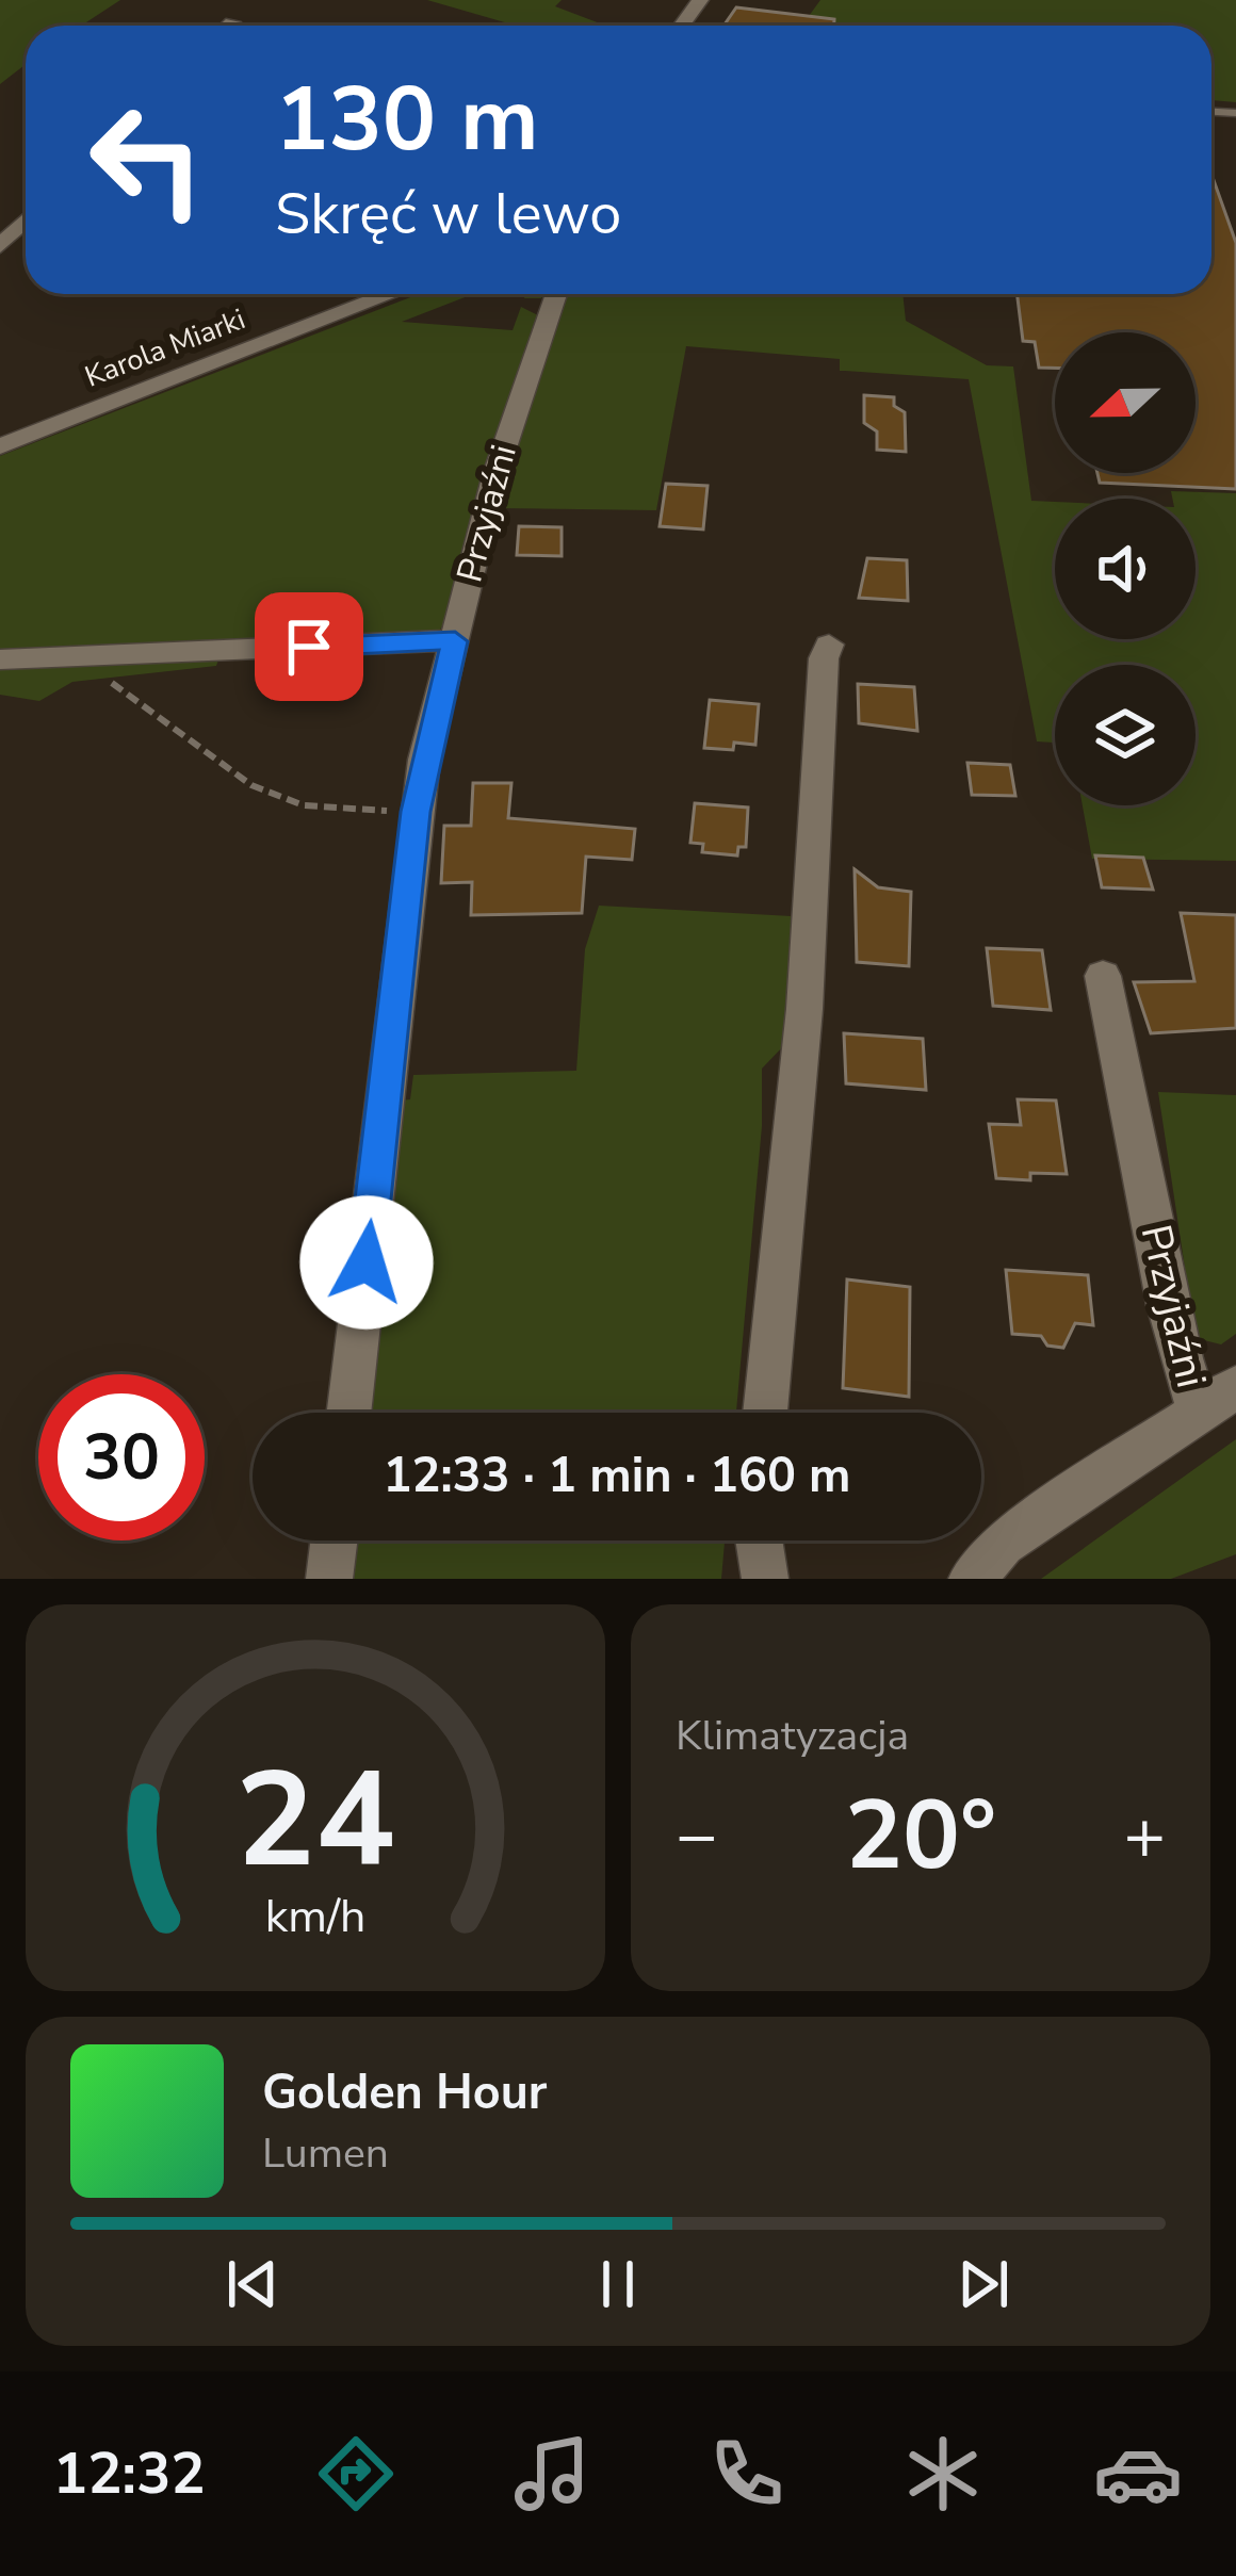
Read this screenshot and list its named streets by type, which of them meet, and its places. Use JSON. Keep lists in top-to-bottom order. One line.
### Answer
{"streets":{"street":["Karola Miarki","Przyjaźni"]},"north":"left","page":{"turn":["130 m","Skręć w lewo"],"limit":"30","trip":"12:33 · 1 min · 160 m","tile":"Klimatyzacja","heat":["−","20°","+"],"song":["Golden Hour","Lumen"],"tabs":"12:32","gauge":["24","km/h"]}}
